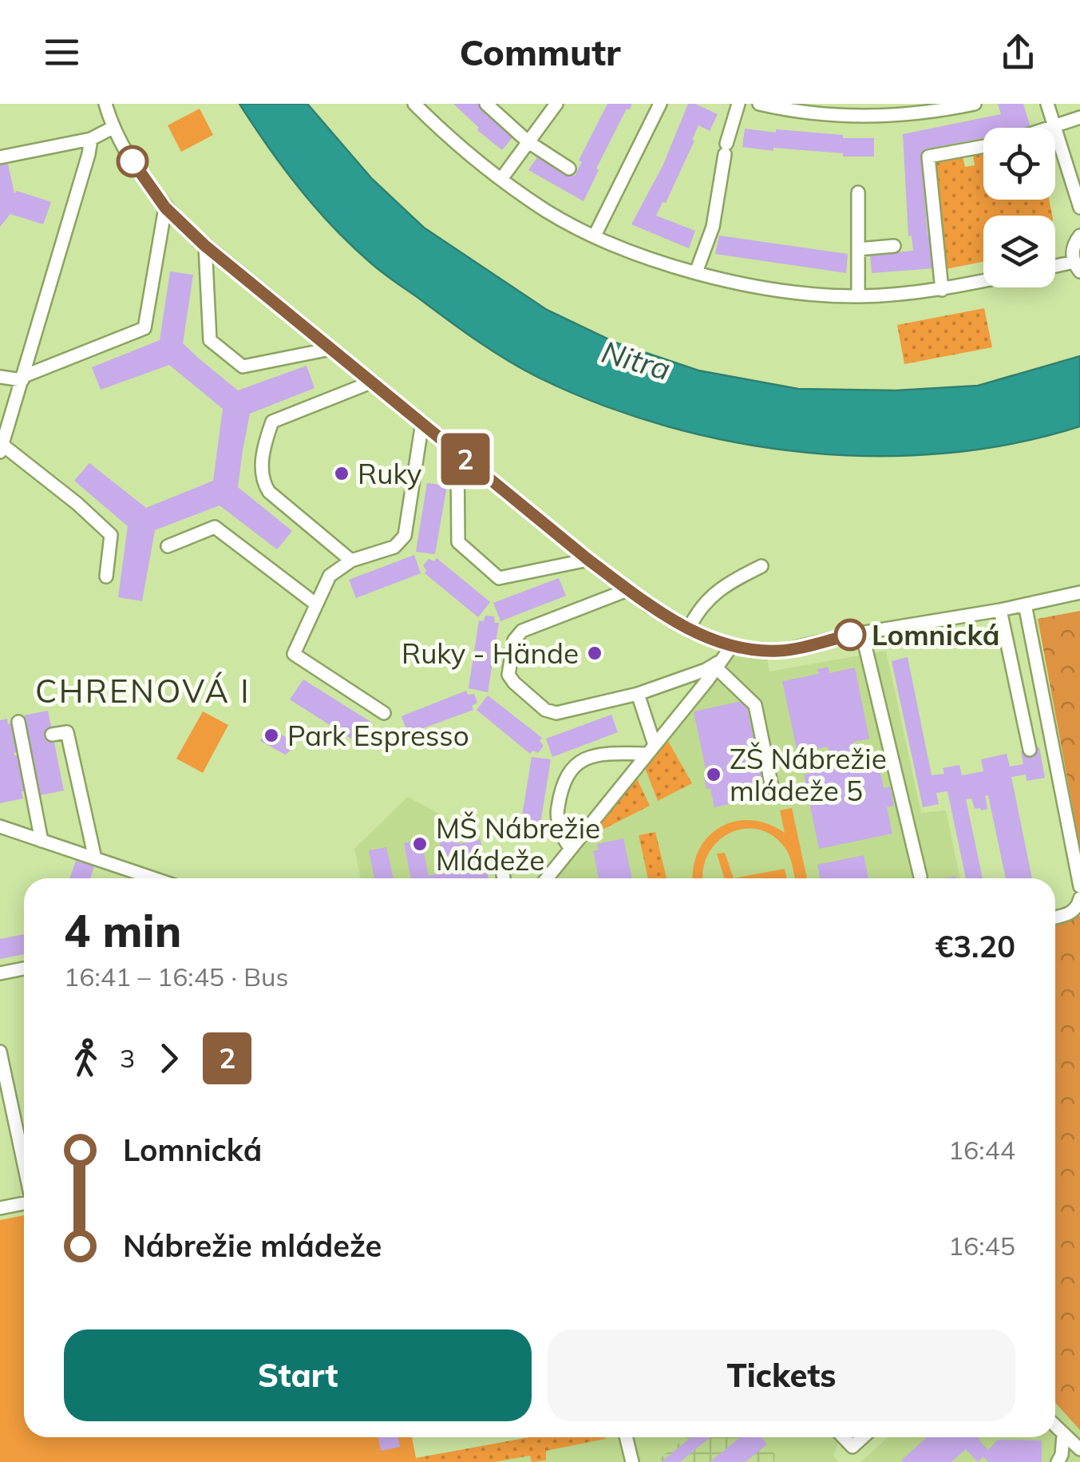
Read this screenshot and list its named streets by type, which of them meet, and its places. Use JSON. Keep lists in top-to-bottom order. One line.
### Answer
{"districts":["CHRENOVÁ I"],"water":["Nitra"],"places":["Ruky","Lomnická","Ruky - Hände","Park Espresso","ZŠ Nábrežie mládeže 5","MŠ Nábrežie Mládeže"],"lines":["bus line 2"],"page":{"header":"Commutr","on_map":"2","heading":["4 min","16:41 – 16:45 · Bus","€3.20"],"legs":["3","2"],"list":[{"name":"Lomnická","value":"16:44"},{"name":"Nábrežie mládeže","value":"16:45"}],"buttons":["Start","Tickets"]}}
